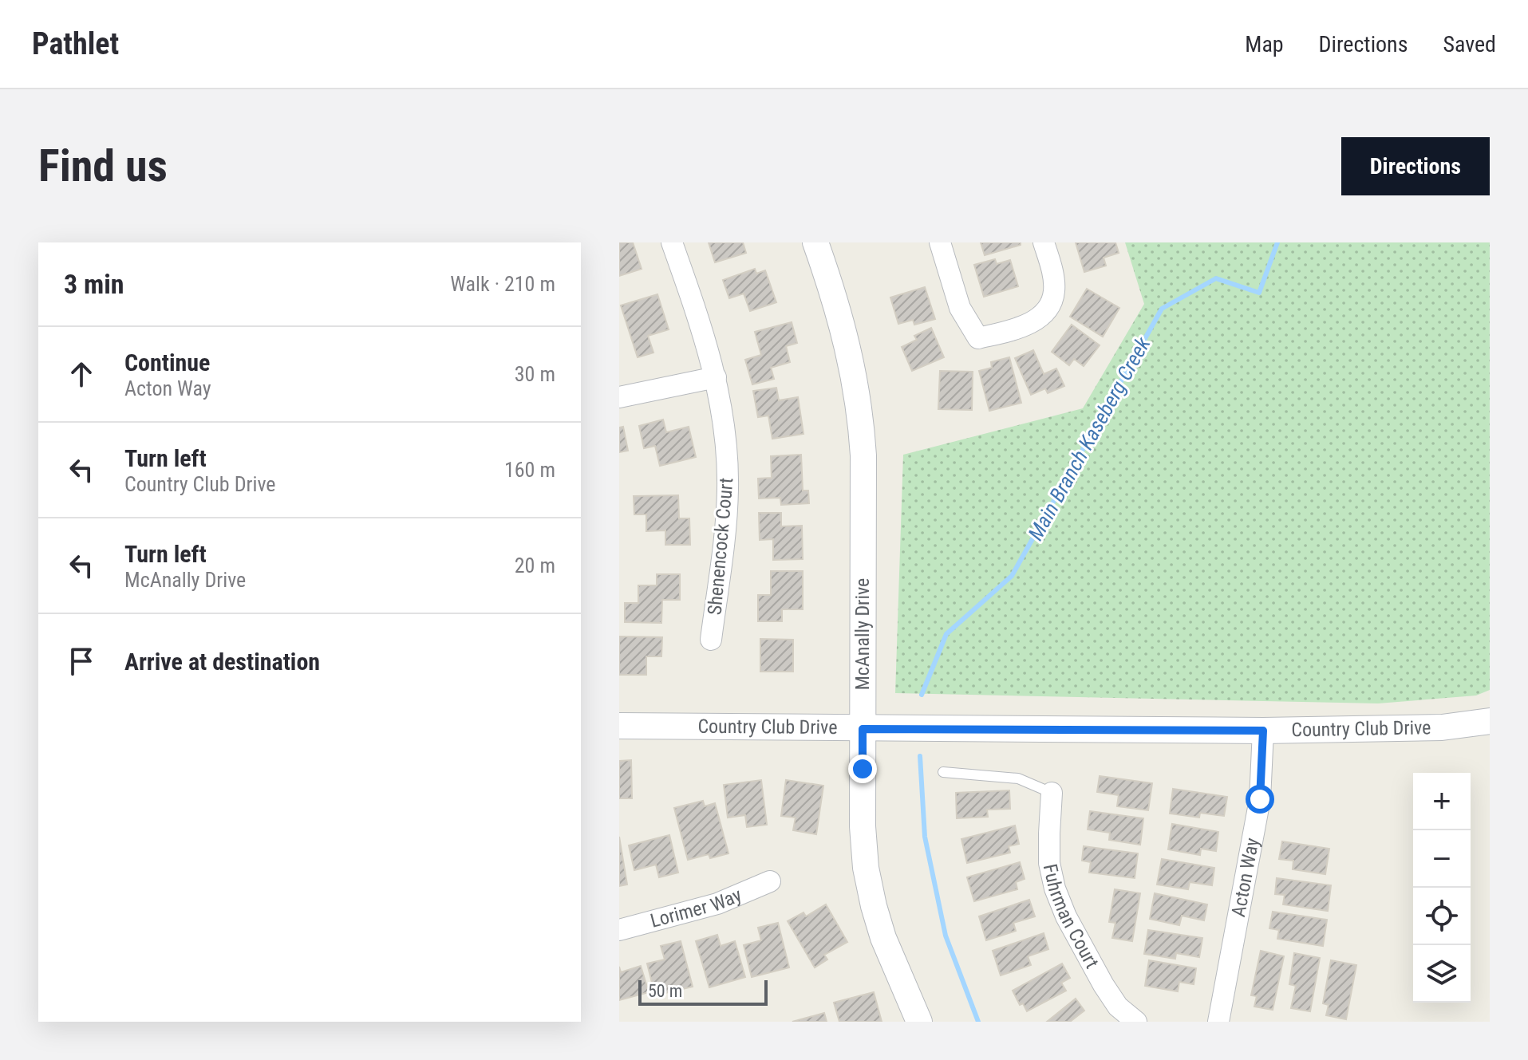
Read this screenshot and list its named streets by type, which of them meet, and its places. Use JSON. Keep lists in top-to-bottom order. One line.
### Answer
{"streets":{"street":["Shenencock Court","McAnally Drive","Country Club Drive","Acton Way","Lorimer Way","Fuhrman Court"]},"crossings":[["McAnally Drive","Country Club Drive"],["Country Club Drive","Acton Way"]],"water":["Main Branch Kaseberg Creek"],"scale_bar":"50 m","page":{"header":"Pathlet","nav":["Map","Directions","Saved"],"buttons":"Directions","title":"Find us","heading":["3 min","Walk · 210 m"],"list":[["Continue","Acton Way","30 m"],["Turn left","Country Club Drive","160 m"],["Turn left","McAnally Drive","20 m"],"Arrive at destination"],"map_buttons":["+","−"],"scale":"50 m"}}
